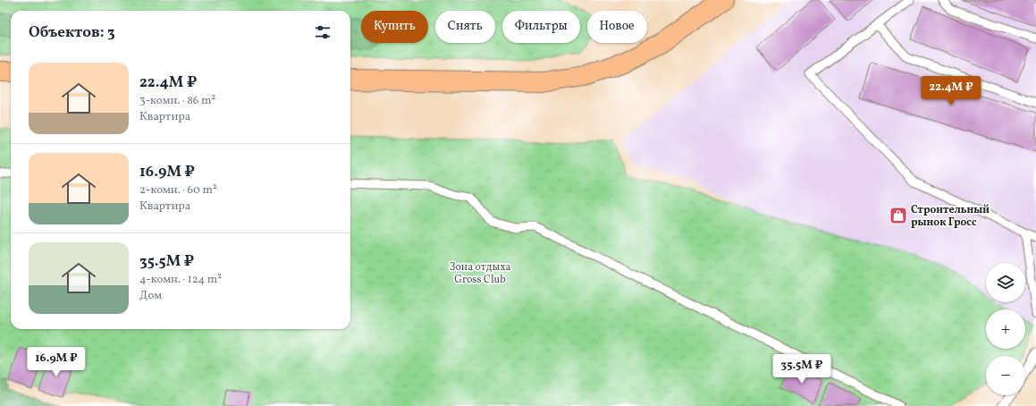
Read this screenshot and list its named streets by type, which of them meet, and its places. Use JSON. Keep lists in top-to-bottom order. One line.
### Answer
{"parks":["Зона отдыха Gross Club"],"places":{"shop":["Строительный рынок Гросс"]},"page":{"chip":["Купить","Снять","Фильтры","Новое"],"heading":"Объектов: 3","list":[{"name":"22.4M ₽","note":"3-комн. · 86 m² · Квартира"},{"name":"16.9M ₽","note":"2-комн. · 60 m² · Квартира"},{"name":"35.5M ₽","note":"4-комн. · 124 m² · Дом"}],"price":["22.4M ₽","16.9M ₽","35.5M ₽"],"map_buttons":["+","−"]}}
